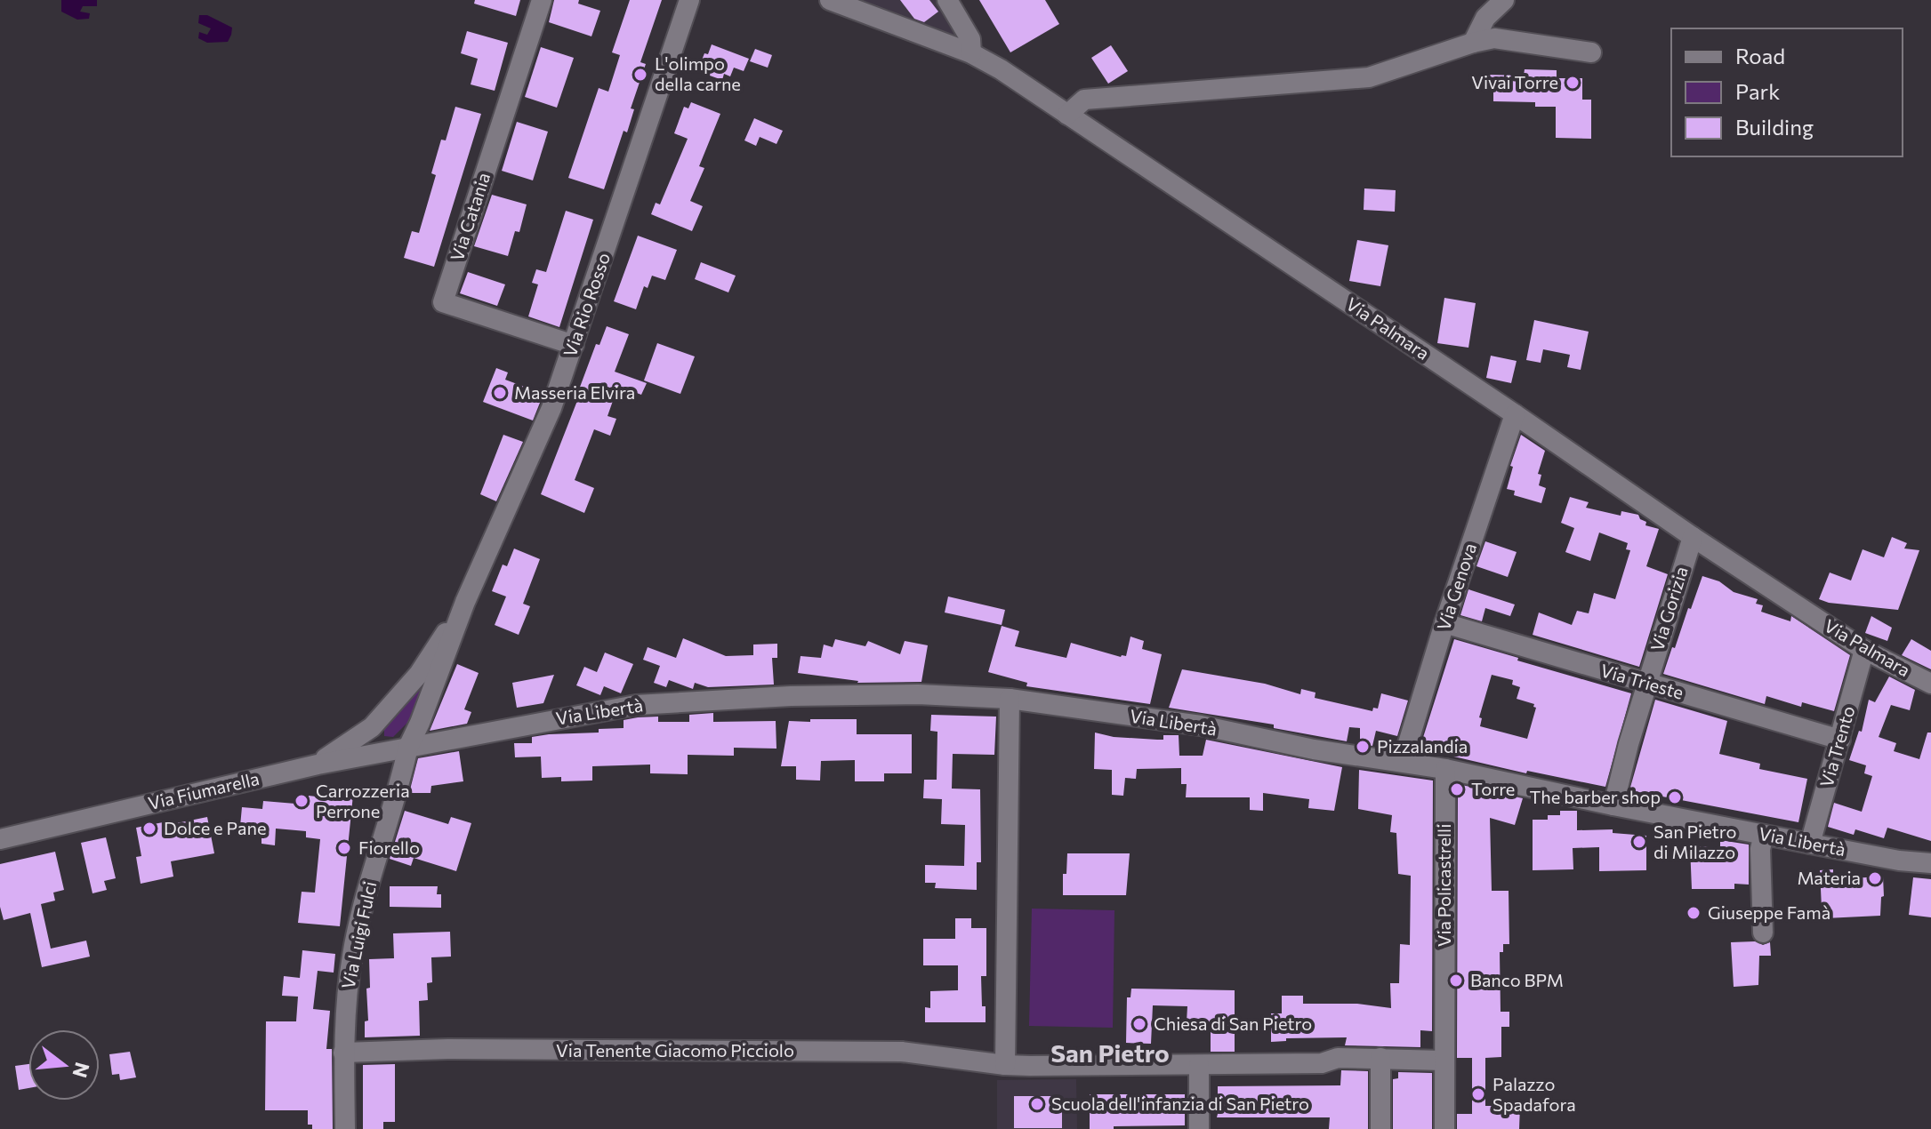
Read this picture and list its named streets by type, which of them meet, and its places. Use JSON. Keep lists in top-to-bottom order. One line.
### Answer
{"streets":{"street":["Via Catania","Via Rio Rosso","Via Palmara","Via Genova","Via Gorizia","Via Trieste","Via Libertà","Via Trento","Via Fiumarella","Via Policastrelli","Via Luigi Fulci","Via Tenente Giacomo Picciolo"]},"crossings":[["Via Catania","Via Rio Rosso"],["Via Rio Rosso","Via Luigi Fulci"],["Via Palmara","Via Genova"],["Via Palmara","Via Gorizia"],["Via Palmara","Via Trento"],["Via Genova","Via Trieste"],["Via Genova","Via Libertà"],["Via Gorizia","Via Trieste"],["Via Gorizia","Via Libertà"],["Via Trieste","Via Trento"],["Via Libertà","Via Trento"],["Via Libertà","Via Fiumarella"],["Via Libertà","Via Policastrelli"],["Via Libertà","Via Luigi Fulci"],["Via Fiumarella","Via Luigi Fulci"],["Via Policastrelli","Via Tenente Giacomo Picciolo"],["Via Luigi Fulci","Via Tenente Giacomo Picciolo"]],"districts":["San Pietro"],"places":["L'olimpo della carne","Vivai Torre","Masseria Elvira","Pizzalandia","Torre","The barber shop","Carrozzeria Perrone","Dolce e Pane","San Pietro di Milazzo","Fiorello","Materia","Giuseppe Famà","Banco BPM","Chiesa di San Pietro","Palazzo Spadafora","Scuola dell'infanzia di San Pietro"],"legend":["Road","Park","Building"],"north":"right"}
